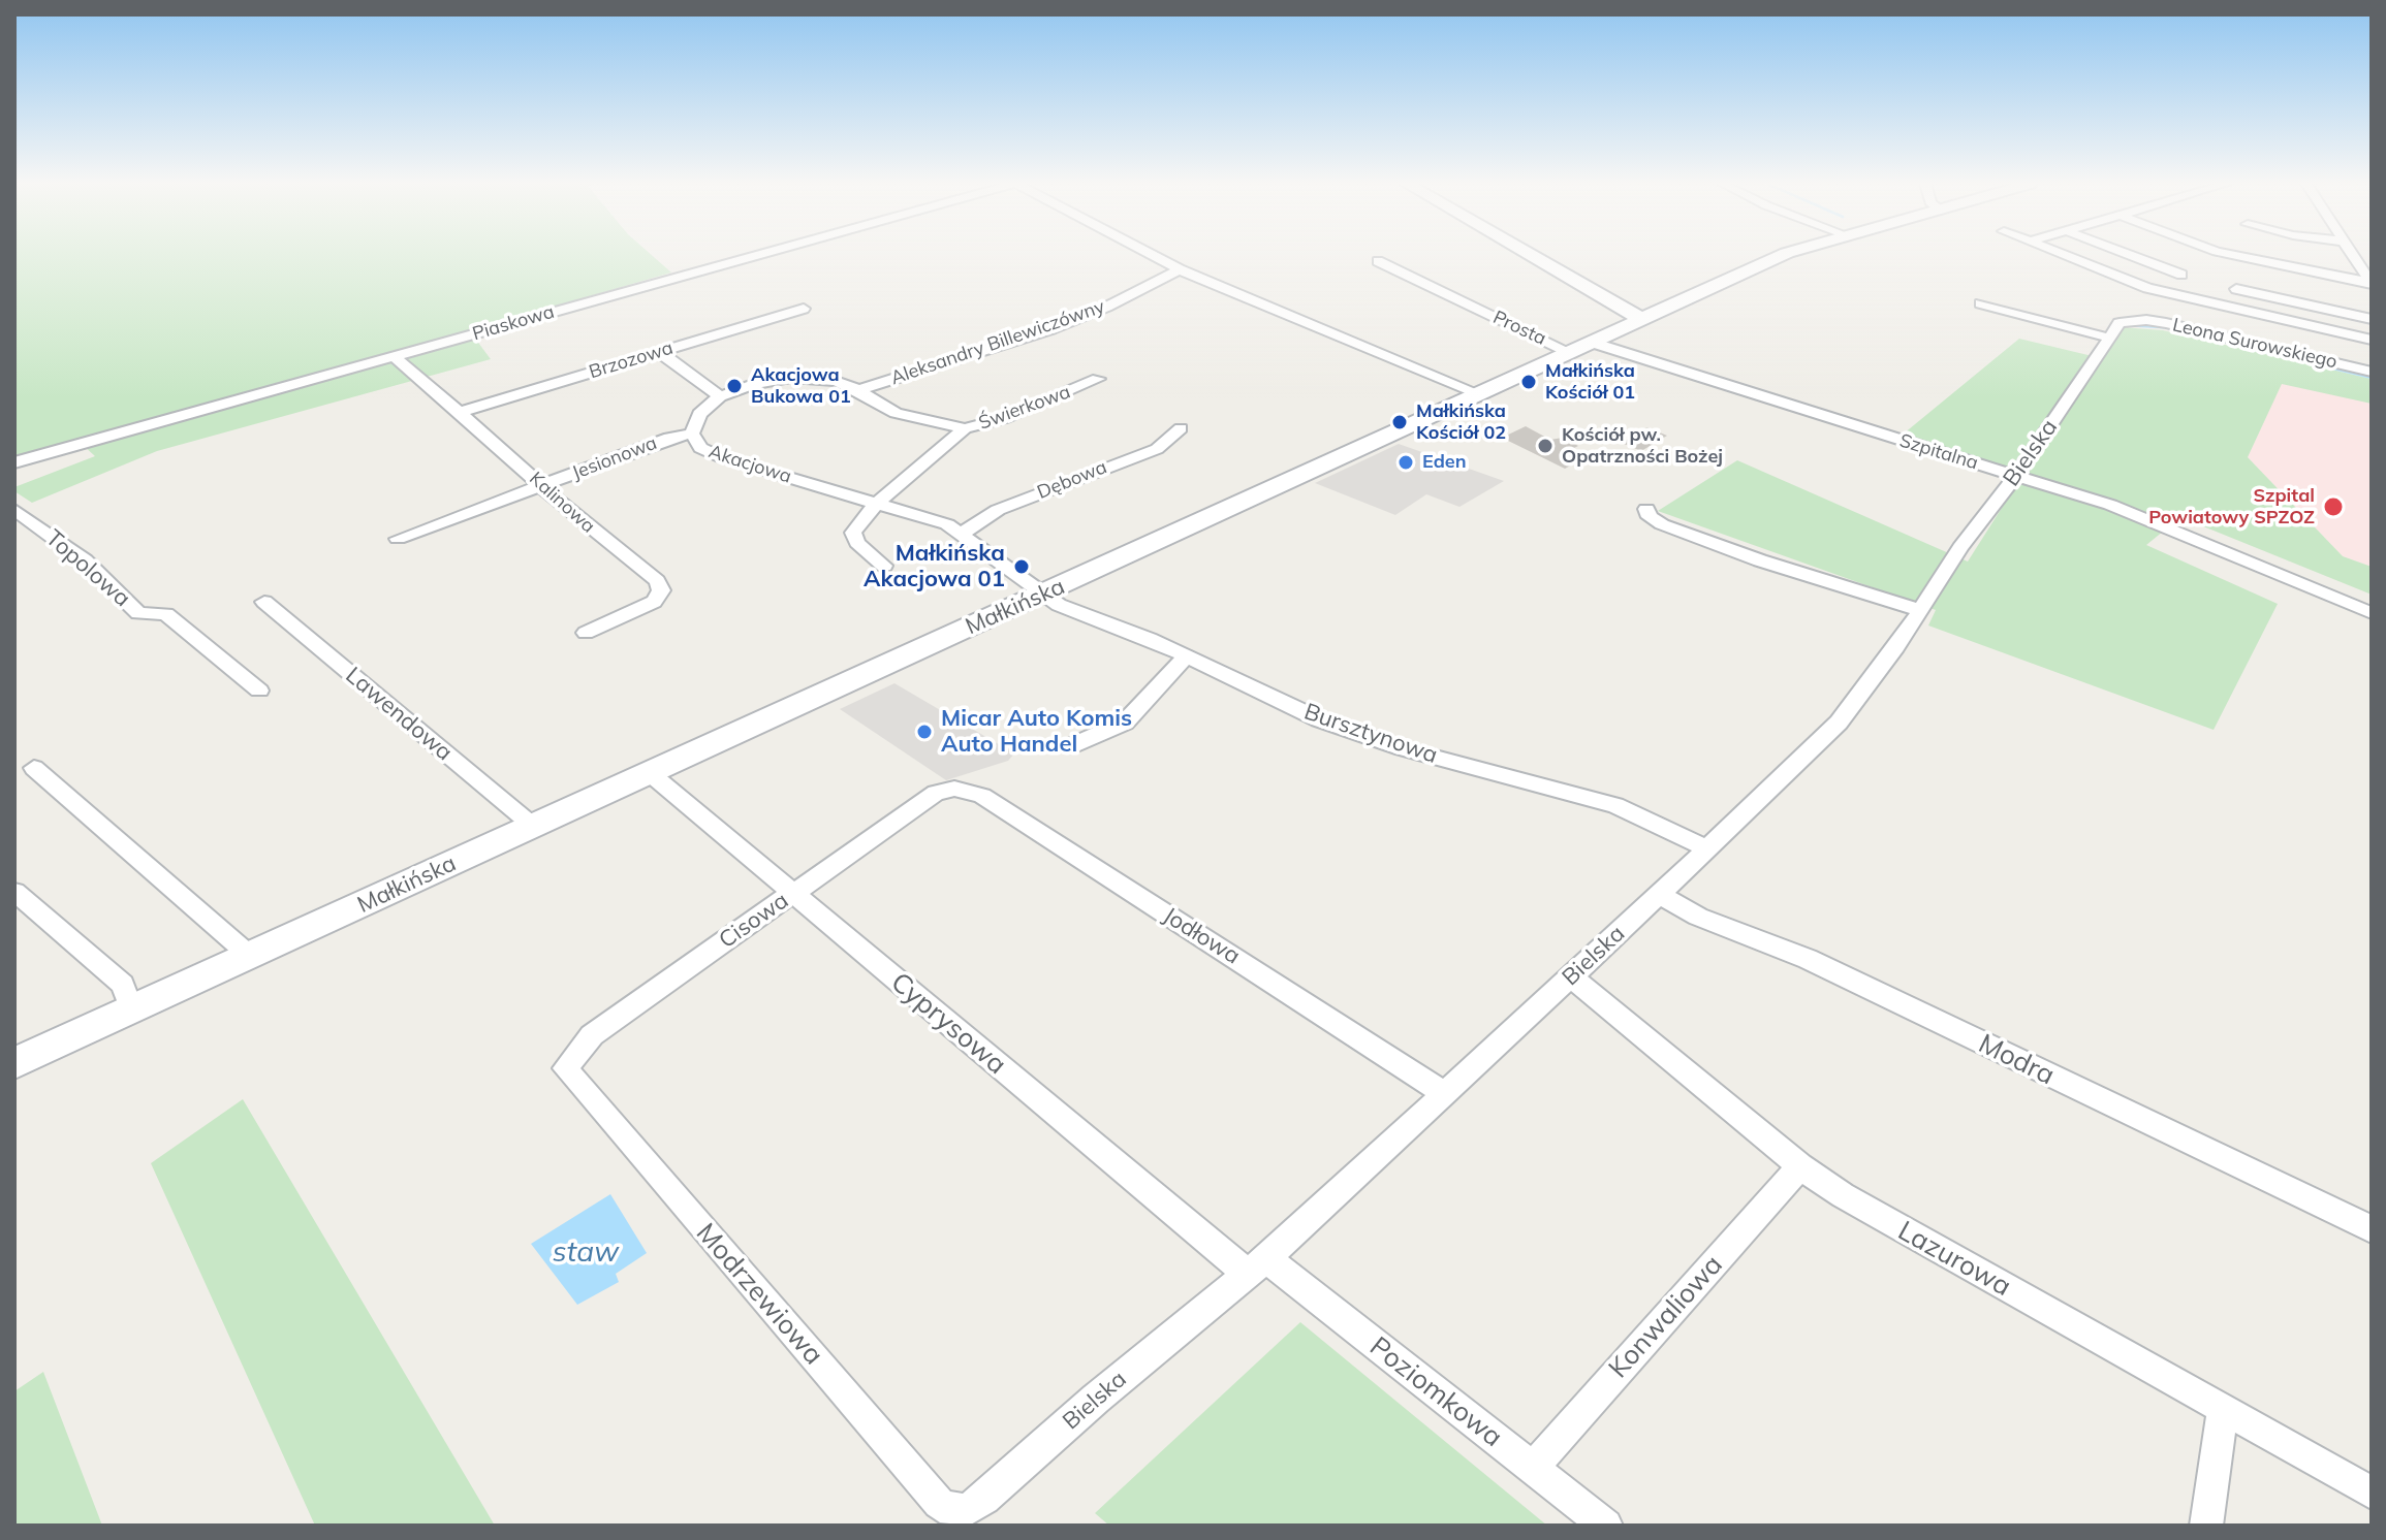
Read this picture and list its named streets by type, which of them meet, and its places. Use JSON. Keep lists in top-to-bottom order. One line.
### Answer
{"streets":{"main road":["Małkińska"],"street":["Piaskowa","Prosta","Aleksandry Billewiczówny","Leona Surowskiego","Brzozowa","Świerkowa","Szpitalna","Bielska","Jesionowa","Akacjowa","Dębowa","Kalinowa","Topolowa","Lawendowa","Bursztynowa","Cisowa","Jodłowa","Cyprysowa","Modra","Lazurowa","Modrzewiowa","Konwaliowa","Poziomkowa"]},"crossings":[["Piaskowa","Kalinowa"],["Prosta","Małkińska"],["Leona Surowskiego","Bielska"],["Brzozowa","Kalinowa"],["Świerkowa","Akacjowa"],["Szpitalna","Bielska"],["Szpitalna","Małkińska"],["Bielska","Bursztynowa"],["Bielska","Jodłowa"],["Bielska","Cyprysowa"],["Bielska","Modra"],["Bielska","Lazurowa"],["Bielska","Modrzewiowa"],["Bielska","Poziomkowa"],["Jesionowa","Akacjowa"],["Jesionowa","Kalinowa"],["Akacjowa","Dębowa"],["Akacjowa","Małkińska"],["Akacjowa","Bursztynowa"],["Małkińska","Lawendowa"],["Małkińska","Bursztynowa"],["Małkińska","Cyprysowa"],["Cisowa","Jodłowa"],["Cisowa","Cyprysowa"],["Cisowa","Modrzewiowa"],["Cyprysowa","Poziomkowa"],["Lazurowa","Konwaliowa"],["Konwaliowa","Poziomkowa"]],"water":["staw"],"places":["Małkińska Kościół 01","Akacjowa Bukowa 01","Małkińska Kościół 02","Kościół pw. Opatrzności Bożej","Eden","Szpital Powiatowy SPZOZ","Małkińska Akacjowa 01","Micar Auto Komis Auto Handel"]}
